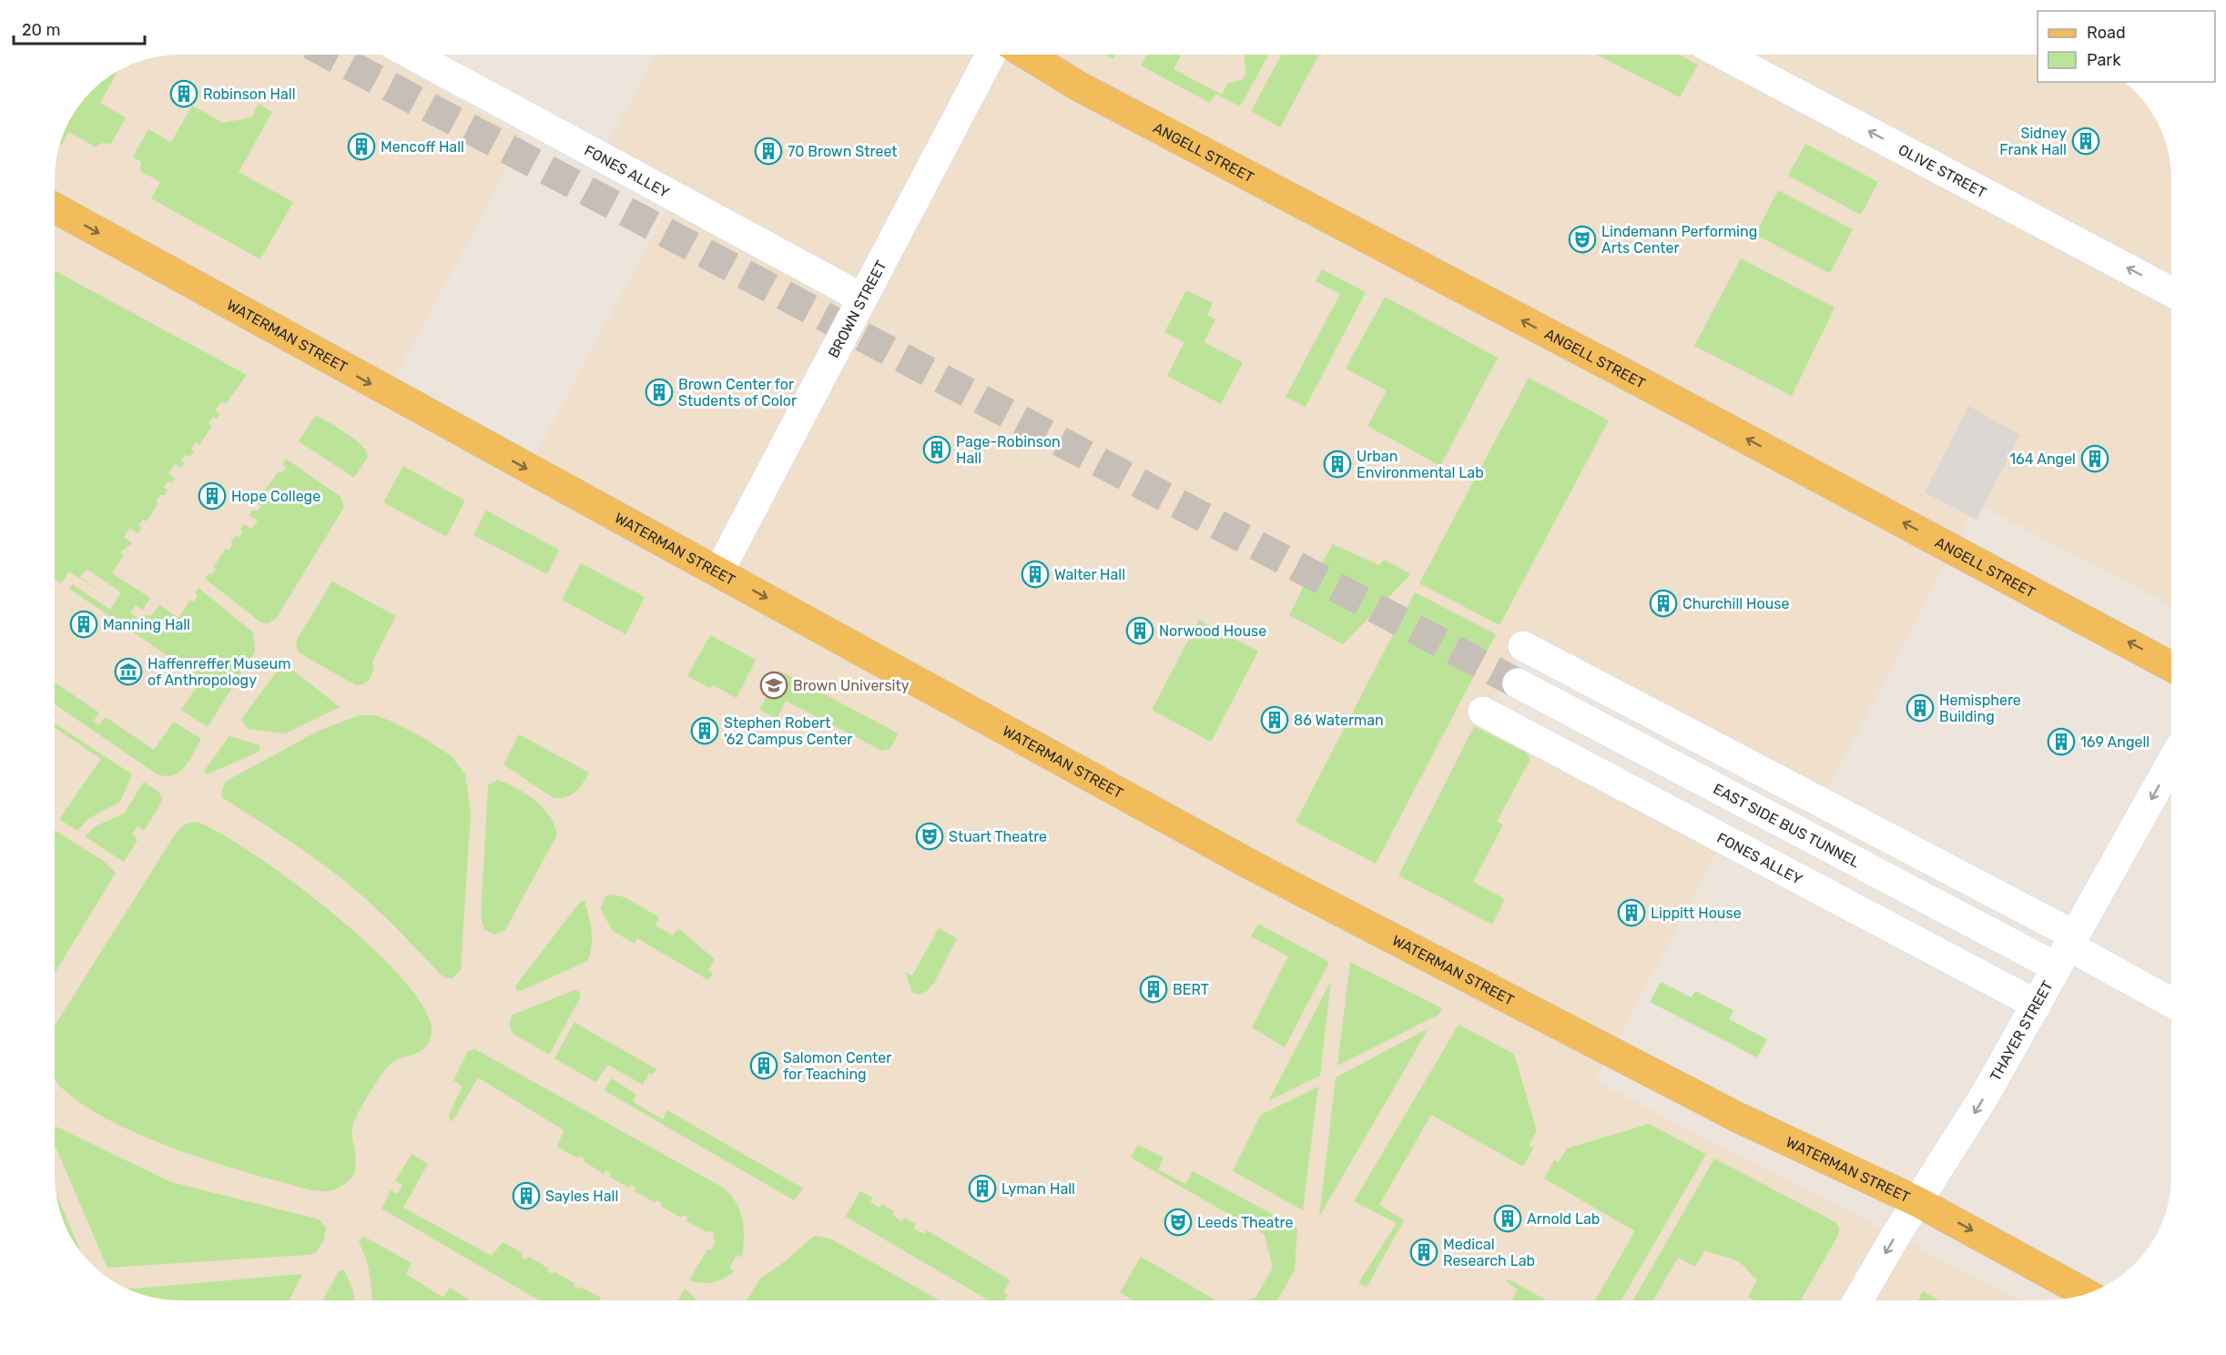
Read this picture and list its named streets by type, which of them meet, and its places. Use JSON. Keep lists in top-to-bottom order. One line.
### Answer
{"streets":{"main road":["ANGELL STREET","WATERMAN STREET"],"street":["OLIVE STREET","FONES ALLEY","BROWN STREET","EAST SIDE BUS TUNNEL","THAYER STREET"]},"crossings":[["FONES ALLEY","BROWN STREET"],["FONES ALLEY","THAYER STREET"],["BROWN STREET","WATERMAN STREET"],["WATERMAN STREET","THAYER STREET"],["EAST SIDE BUS TUNNEL","THAYER STREET"]],"one_way":["ANGELL STREET","OLIVE STREET","WATERMAN STREET","THAYER STREET"],"places":{"building":["Robinson Hall","Sidney Frank Hall","Mencoff Hall","70 Brown Street","Brown Center for Students of Color","Page-Robinson Hall","164 Angel","Urban Environmental Lab","Hope College","Walter Hall","Churchill House","Manning Hall","Norwood House","Hemisphere Building","86 Waterman","Stephen Robert '62 Campus Center","169 Angell","Lippitt House","BERT","Salomon Center for Teaching","Lyman Hall","Sayles Hall","Arnold Lab","Medical Research Lab"],"theatre":["Lindemann Performing Arts Center","Stuart Theatre","Leeds Theatre"],"museum":["Haffenreffer Museum of Anthropology"],"school or university":["Brown University"]},"legend":["Road","Park"],"scale_bar":"20 m"}
